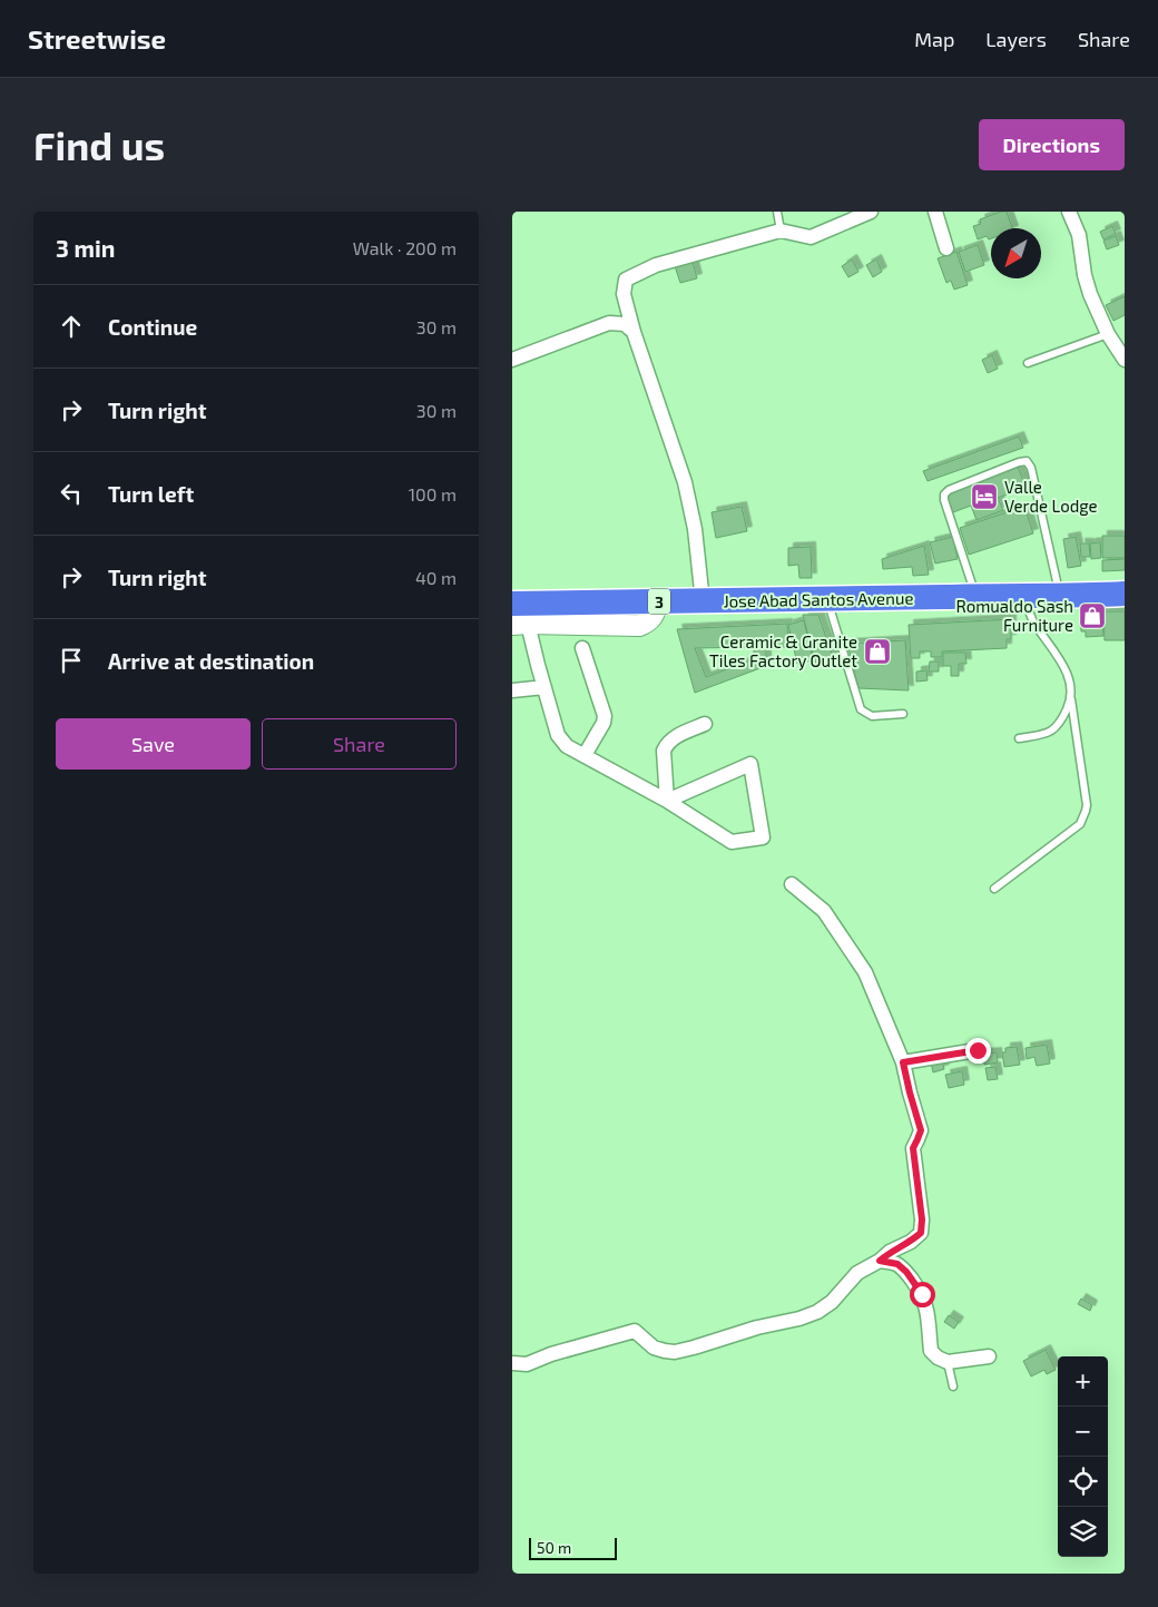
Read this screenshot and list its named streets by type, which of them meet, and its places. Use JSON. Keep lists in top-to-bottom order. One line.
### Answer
{"streets":{"highway":["Jose Abad Santos Avenue","3"]},"places":{"hotel":["Valle Verde Lodge"],"shop":["Romualdo Sash Furniture","Ceramic & Granite Tiles Factory Outlet"]},"scale_bar":"50 m","north":"bottom left","page":{"header":"Streetwise","nav":["Map","Layers","Share"],"buttons":["Directions",["Save","Share"]],"title":"Find us","heading":["3 min","Walk · 200 m"],"list":[["Continue","30 m"],["Turn right","30 m"],["Turn left","100 m"],["Turn right","40 m"],"Arrive at destination"],"map_buttons":["+","−"],"scale":"50 m"}}
